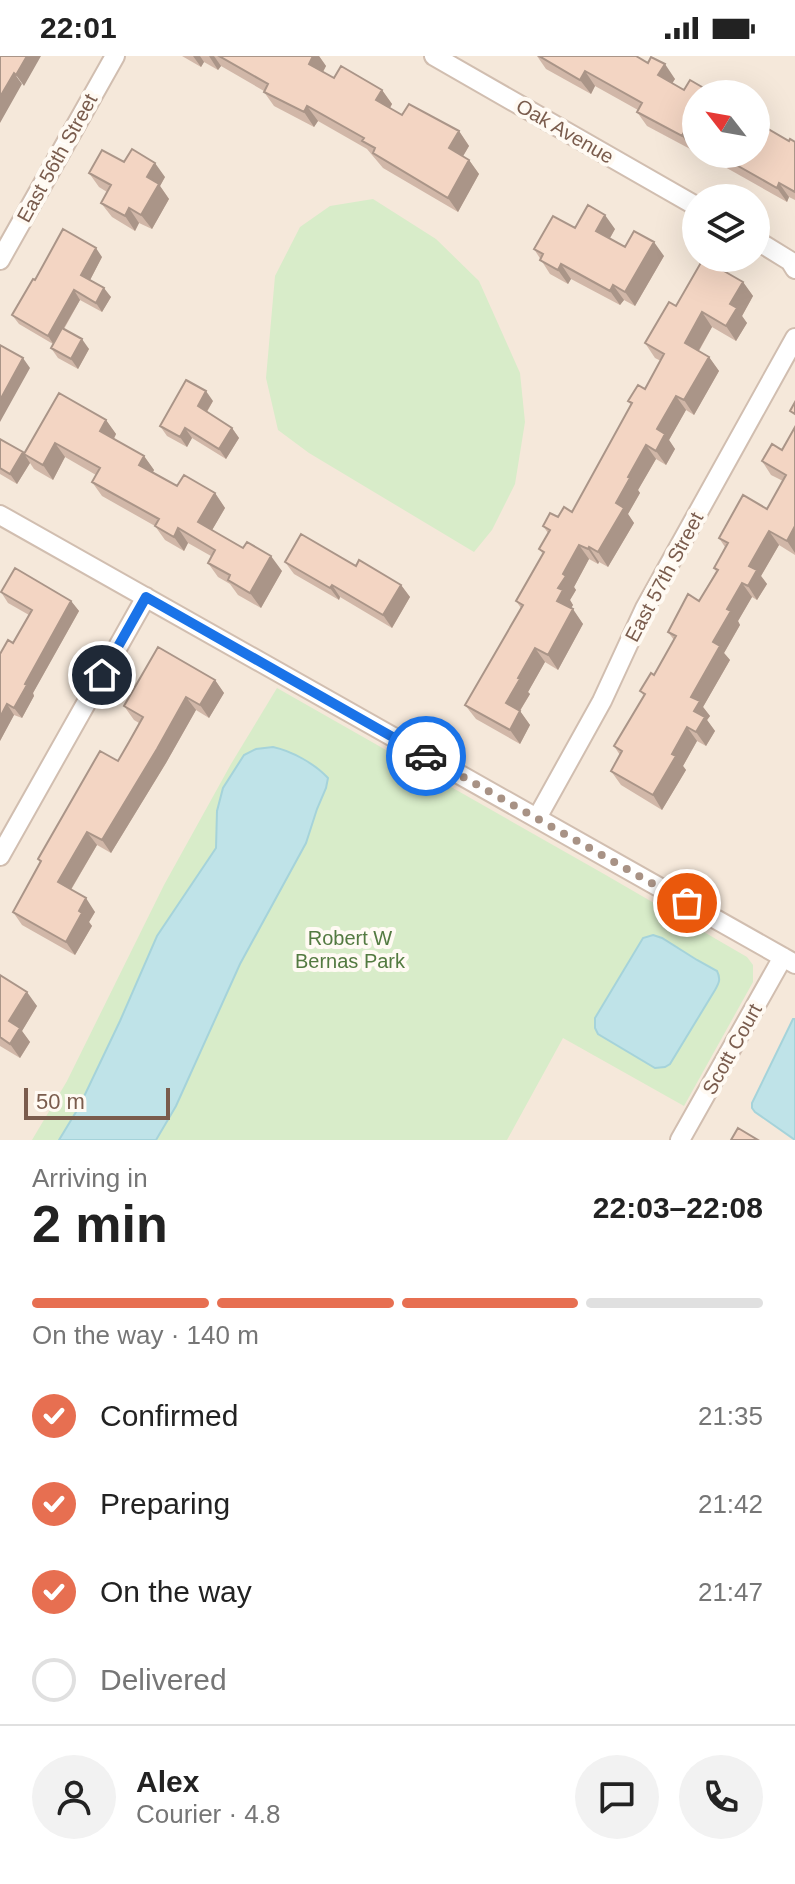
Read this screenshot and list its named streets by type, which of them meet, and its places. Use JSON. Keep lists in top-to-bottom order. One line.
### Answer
{"streets":{"street":["Oak Avenue","East 56th Street","East 57th Street","Scott Court"]},"parks":["Robert W Bernas Park"],"scale_bar":"50 m","north":"top left","page":{"status":"22:01","scale":"50 m","heading":["2 min","Arriving in","22:03–22:08"],"panel":["Alex","Courier · 4.8"],"bar":"On the way · 140 m","list":[["Confirmed","21:35"],["Preparing","21:42"],["On the way","21:47"],"Delivered"]}}
